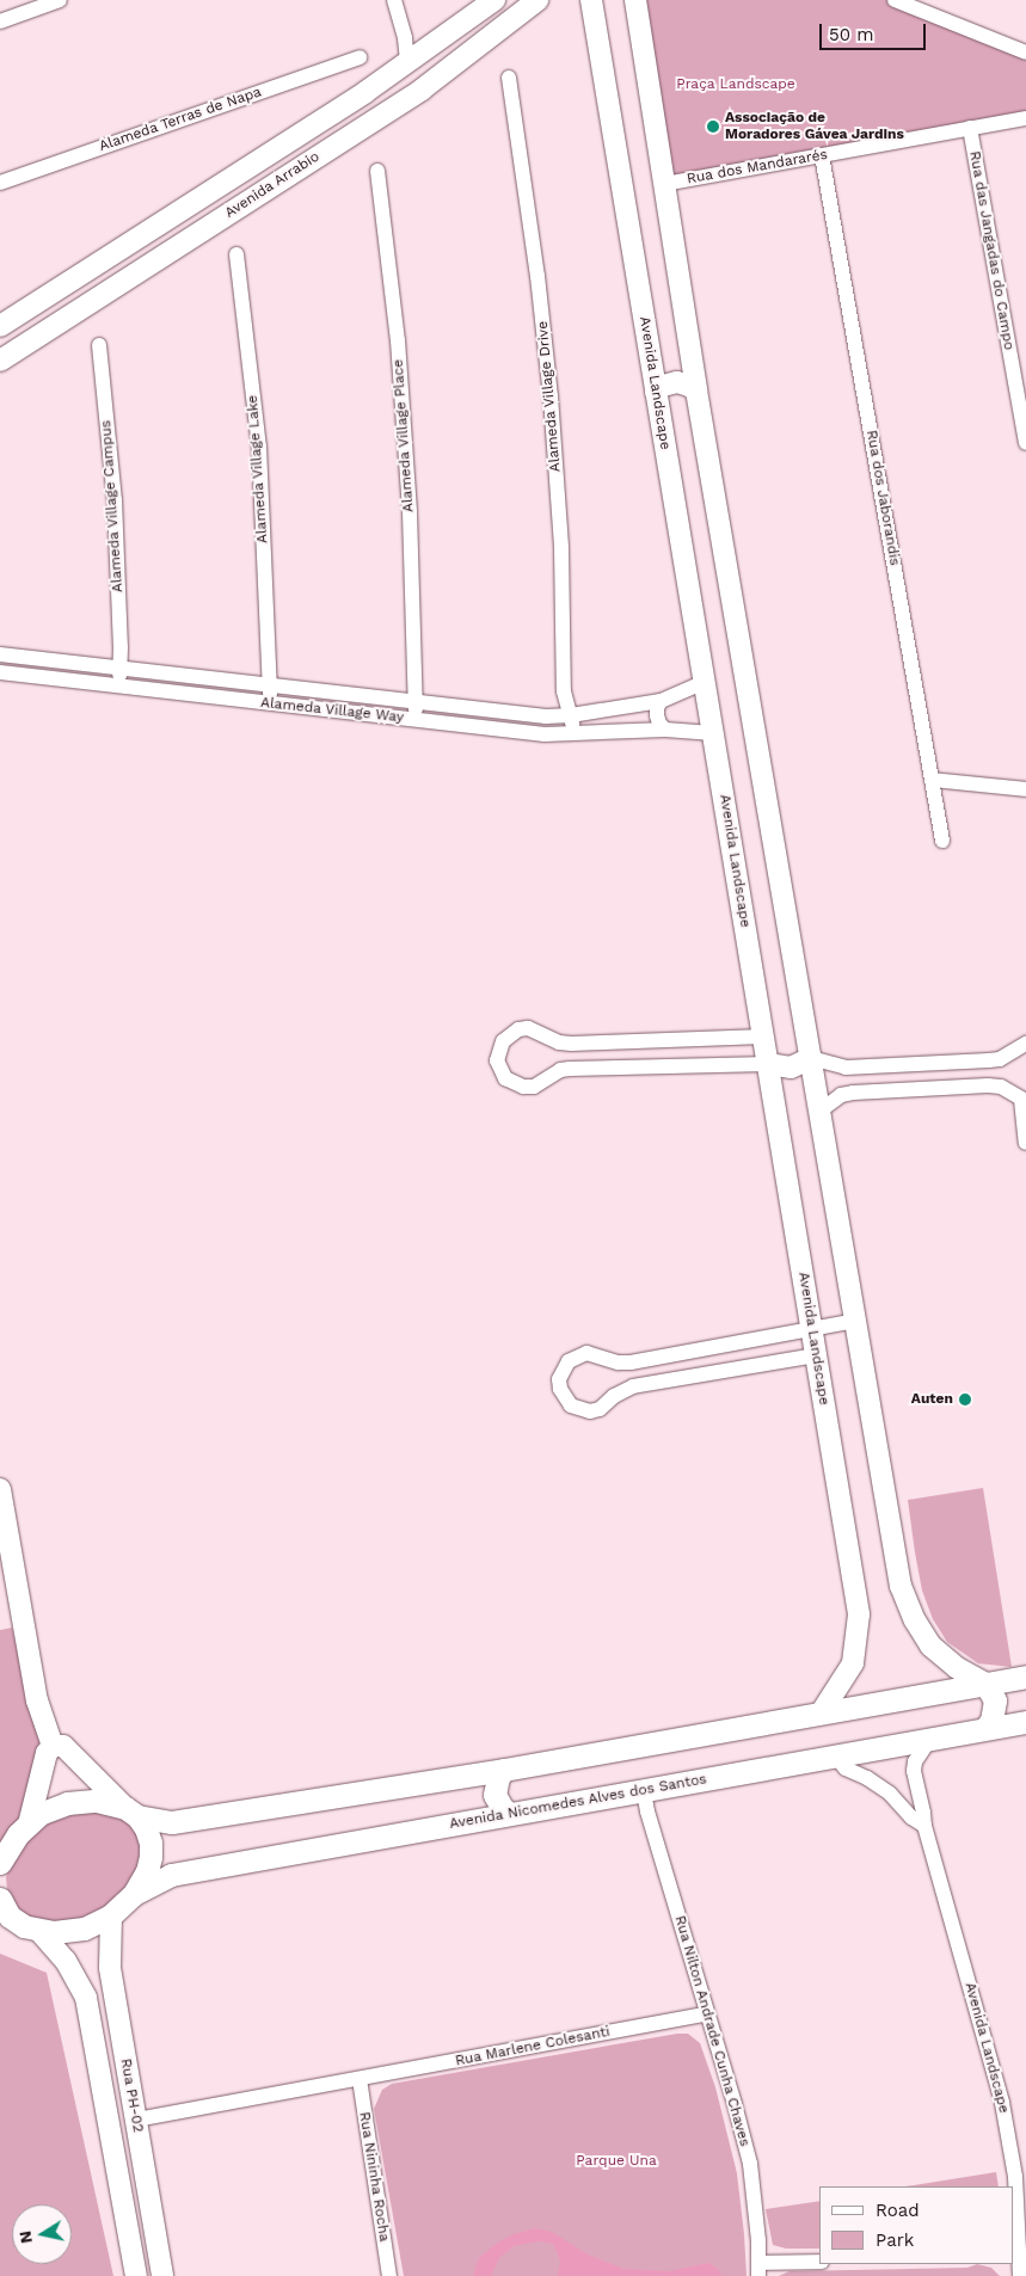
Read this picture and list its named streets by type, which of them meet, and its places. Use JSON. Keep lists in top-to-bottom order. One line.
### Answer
{"streets":{"main road":["Avenida Nicomedes Alves dos Santos"],"street":["Alameda Terras de Napa","Rua dos Mandararés","Avenida Arrabio","Rua das Jangadas do Campo","Avenida Landscape","Alameda Village Drive","Alameda Village Place","Alameda Village Lake","Rua dos Jaborandis","Alameda Village Campus","Alameda Village Way","Rua Nilton Andrade Cunha Chaves","Rua Marlene Colesanti","Rua PH-02","Rua Nininha Rocha"]},"crossings":[["Rua dos Mandararés","Rua das Jangadas do Campo"],["Rua dos Mandararés","Rua dos Jaborandis"],["Avenida Landscape","Alameda Village Way"],["Avenida Landscape","Avenida Nicomedes Alves dos Santos"],["Alameda Village Drive","Alameda Village Way"],["Alameda Village Place","Alameda Village Way"],["Alameda Village Lake","Alameda Village Way"],["Alameda Village Campus","Alameda Village Way"],["Avenida Nicomedes Alves dos Santos","Rua Nilton Andrade Cunha Chaves"],["Rua Nilton Andrade Cunha Chaves","Rua Marlene Colesanti"],["Rua Marlene Colesanti","Rua PH-02"],["Rua Marlene Colesanti","Rua Nininha Rocha"]],"parks":["Praça Landscape","Parque Una"],"places":["Associação de Moradores Gávea Jardins","Auten"],"legend":["Road","Park"],"scale_bar":"50 m","north":"left"}
